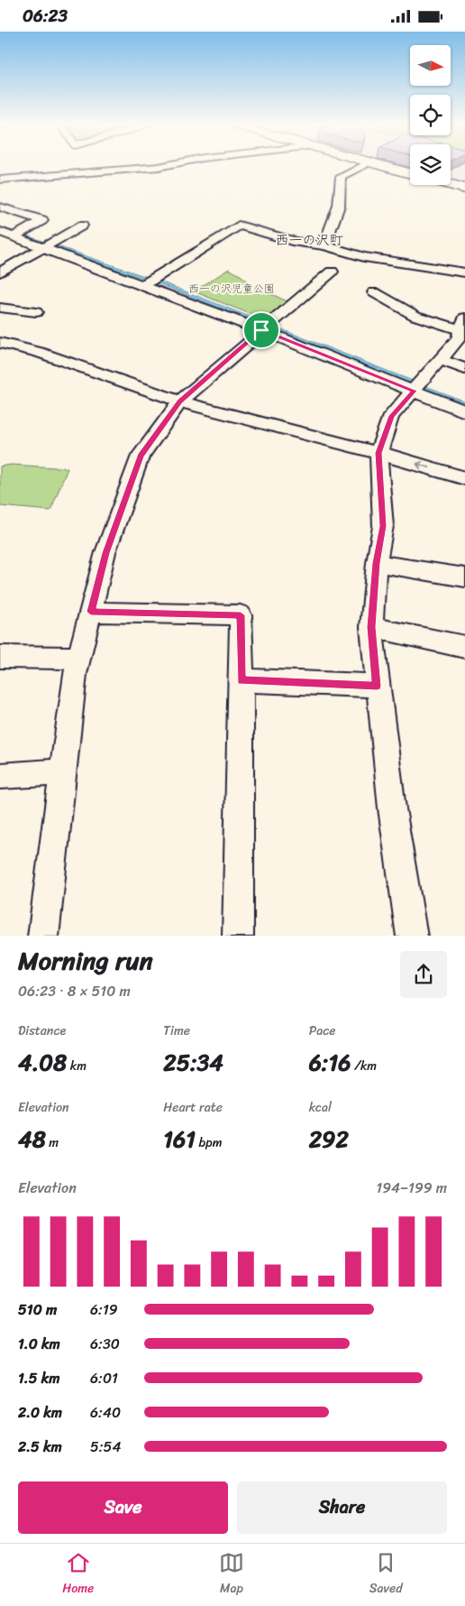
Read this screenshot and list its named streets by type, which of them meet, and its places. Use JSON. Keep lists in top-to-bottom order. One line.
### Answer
{"districts":["西一の沢町"],"parks":["西一の沢児童公園"],"north":"right","page":{"status":"06:23","heading":["Morning run","06:23 · 8 × 510 m"],"stats":[["Distance","4.08 km"],["Time","25:34"],["Pace","6:16 /km"],["Elevation","48 m"],["Heart rate","161 bpm"],["kcal","292"]],"chart":["Elevation","194–199 m"],"list":[{"name":"510 m","note":"6:19"},{"name":"1.0 km","note":"6:30"},{"name":"1.5 km","note":"6:01"},{"name":"2.0 km","note":"6:40"},{"name":"2.5 km","note":"5:54"}],"buttons":["Save","Share"],"tabs":["Home","Map","Saved"]}}
